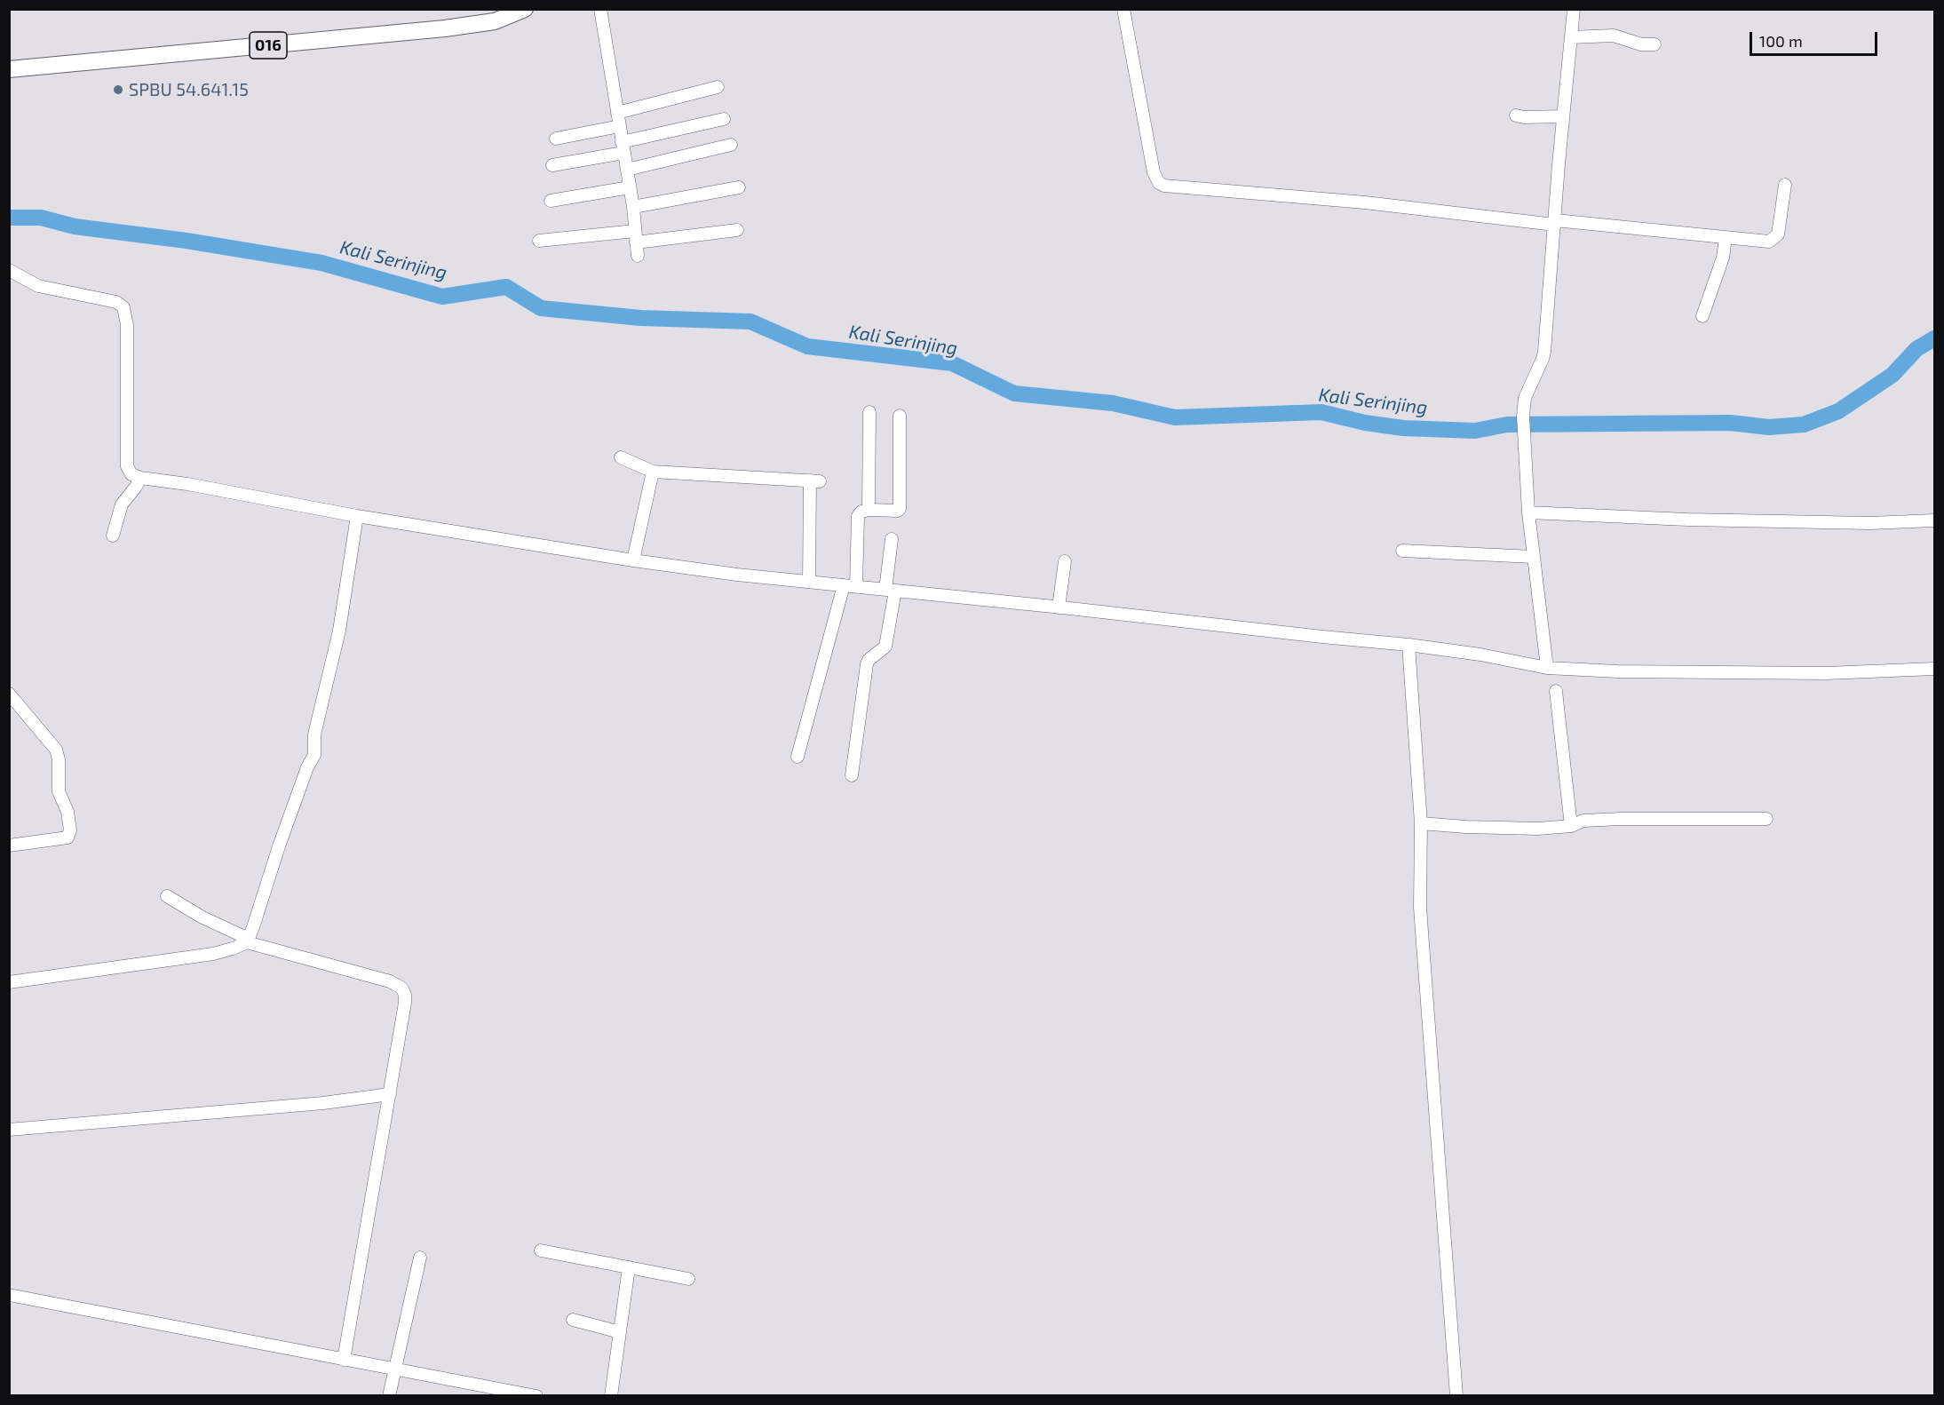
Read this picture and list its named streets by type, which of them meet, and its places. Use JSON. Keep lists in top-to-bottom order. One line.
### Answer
{"streets":{"main road":["016"]},"water":["Kali Serinjing"],"places":["SPBU 54.641.15"],"scale_bar":"100 m"}
